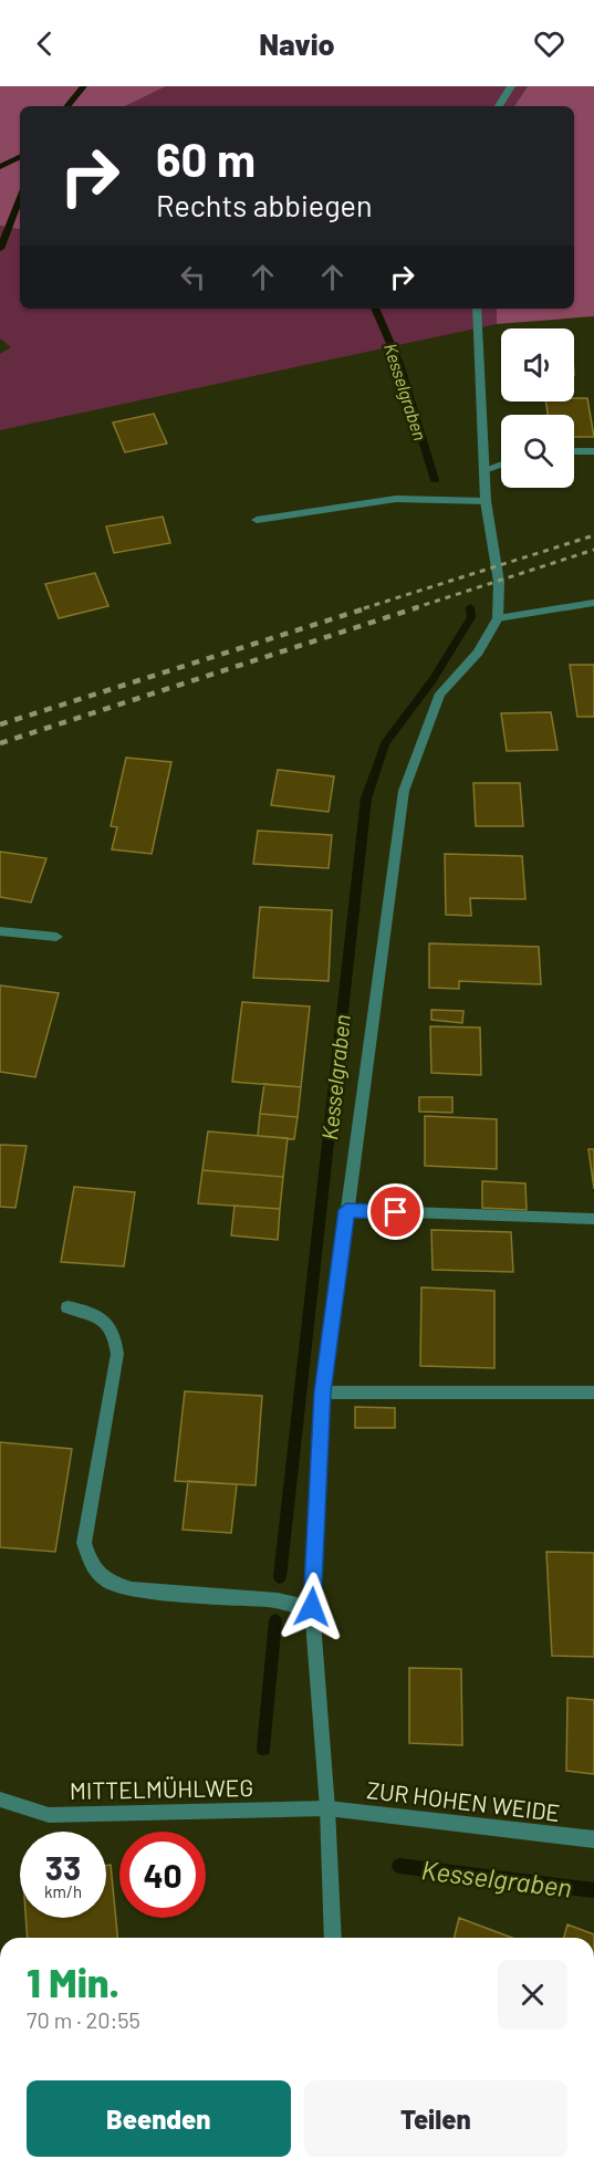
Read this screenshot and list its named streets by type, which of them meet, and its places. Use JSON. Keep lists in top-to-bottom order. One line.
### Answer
{"streets":{"street":["MITTELMÜHLWEG","ZUR HOHEN WEIDE"]},"crossings":[["MITTELMÜHLWEG","ZUR HOHEN WEIDE"]],"water":["Kesselgraben"],"page":{"header":"Navio","turn":["60 m","Rechts abbiegen"],"speed":"33 km/h","limit":"40","heading":["1 Min.","70 m · 20:55"],"buttons":["Beenden","Teilen"]}}
